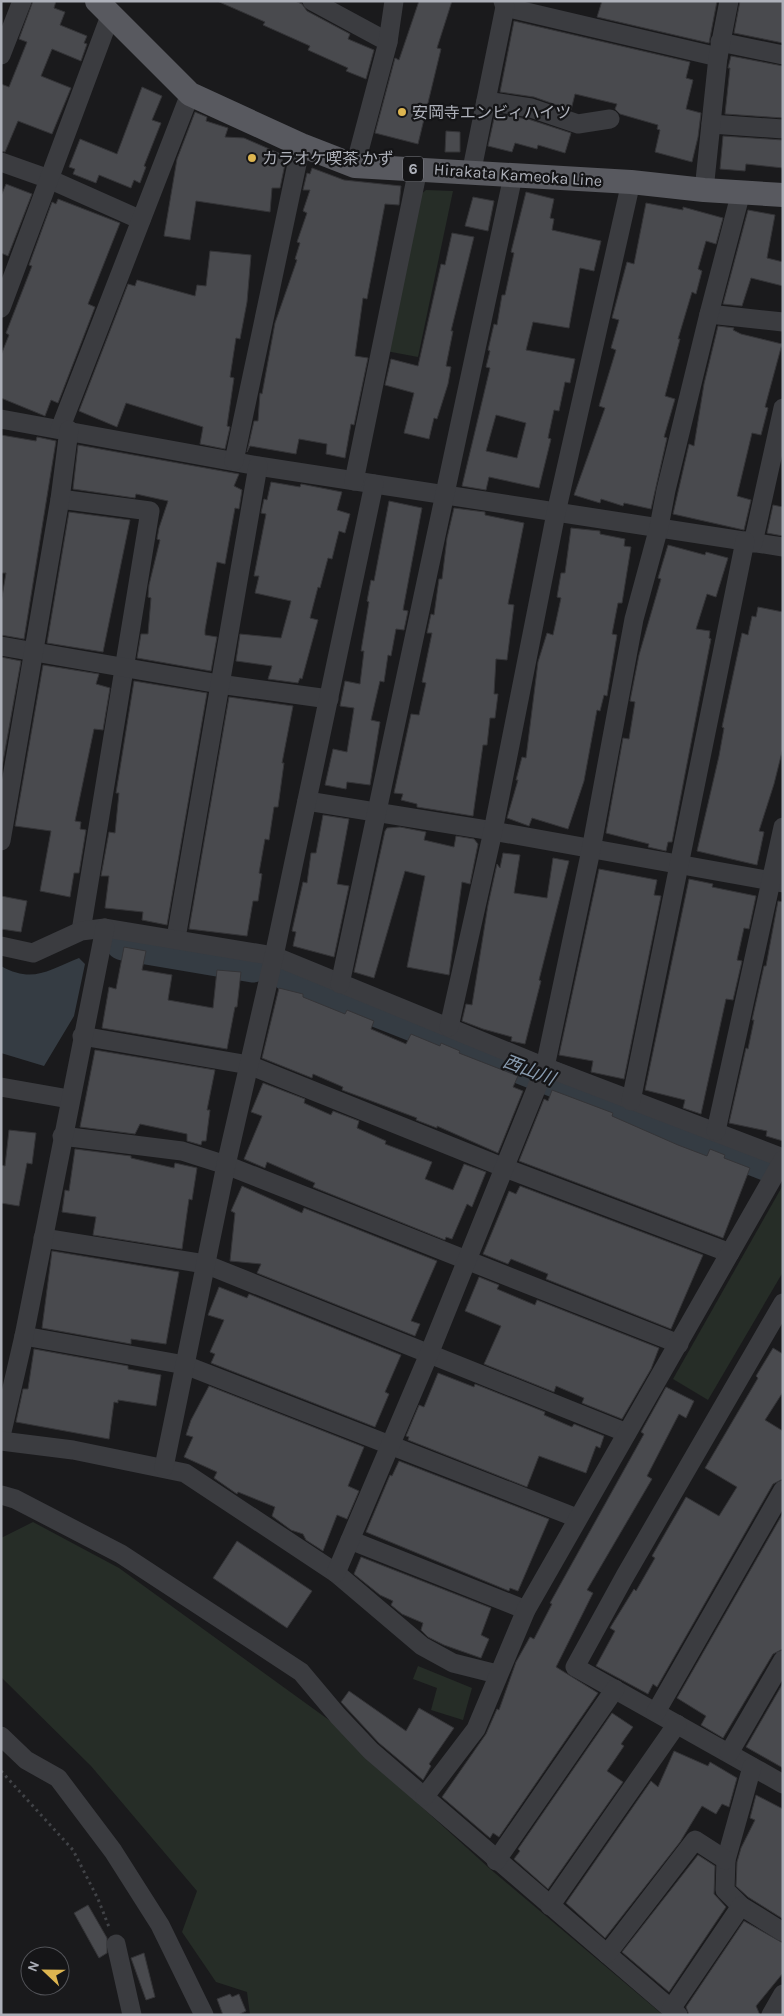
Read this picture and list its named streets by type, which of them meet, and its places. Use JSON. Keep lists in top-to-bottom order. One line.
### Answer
{"streets":{"main road":["6","Hirakata Kameoka Line"]},"water":["西山川"],"places":["安岡寺エンビィハイツ","カラオケ喫茶 かず"],"north":"left"}
